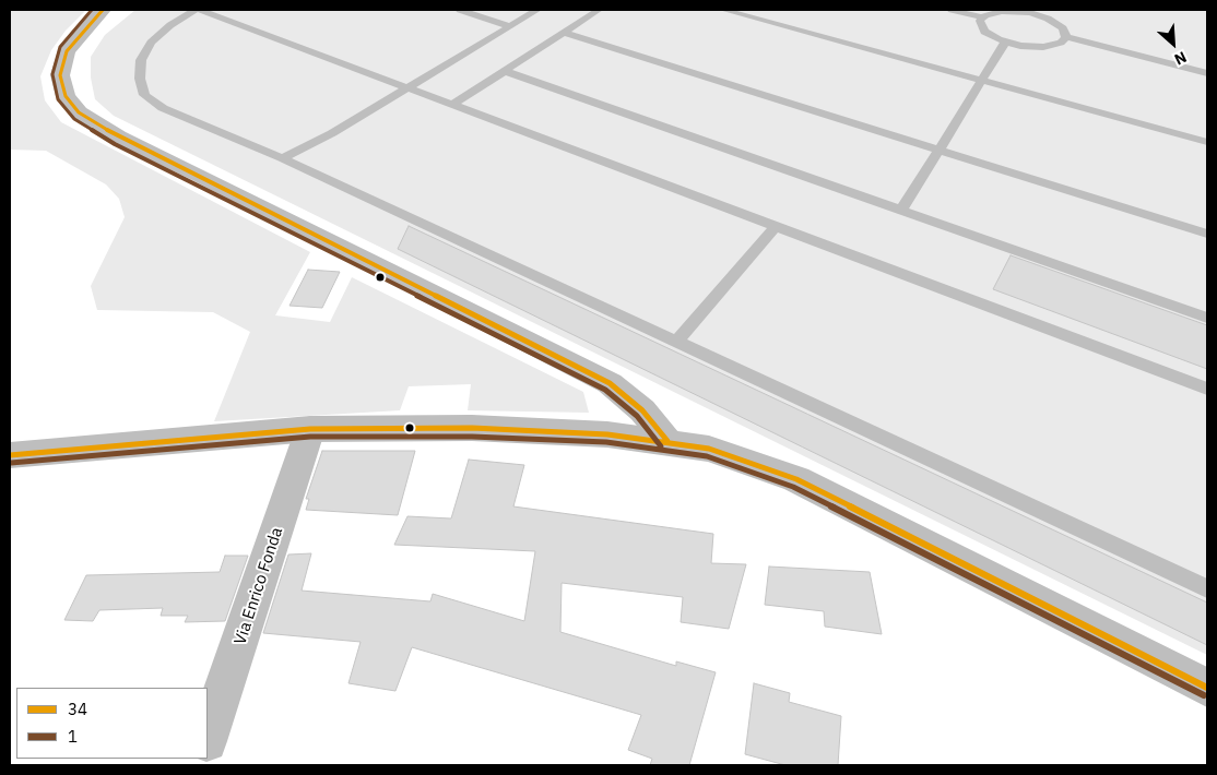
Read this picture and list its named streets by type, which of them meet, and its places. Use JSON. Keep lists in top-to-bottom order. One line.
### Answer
{"streets":{"street":["Via Enrico Fonda"]},"lines":["transit line 34","transit line 1"],"legend":["34","1"],"north":"bottom right"}
